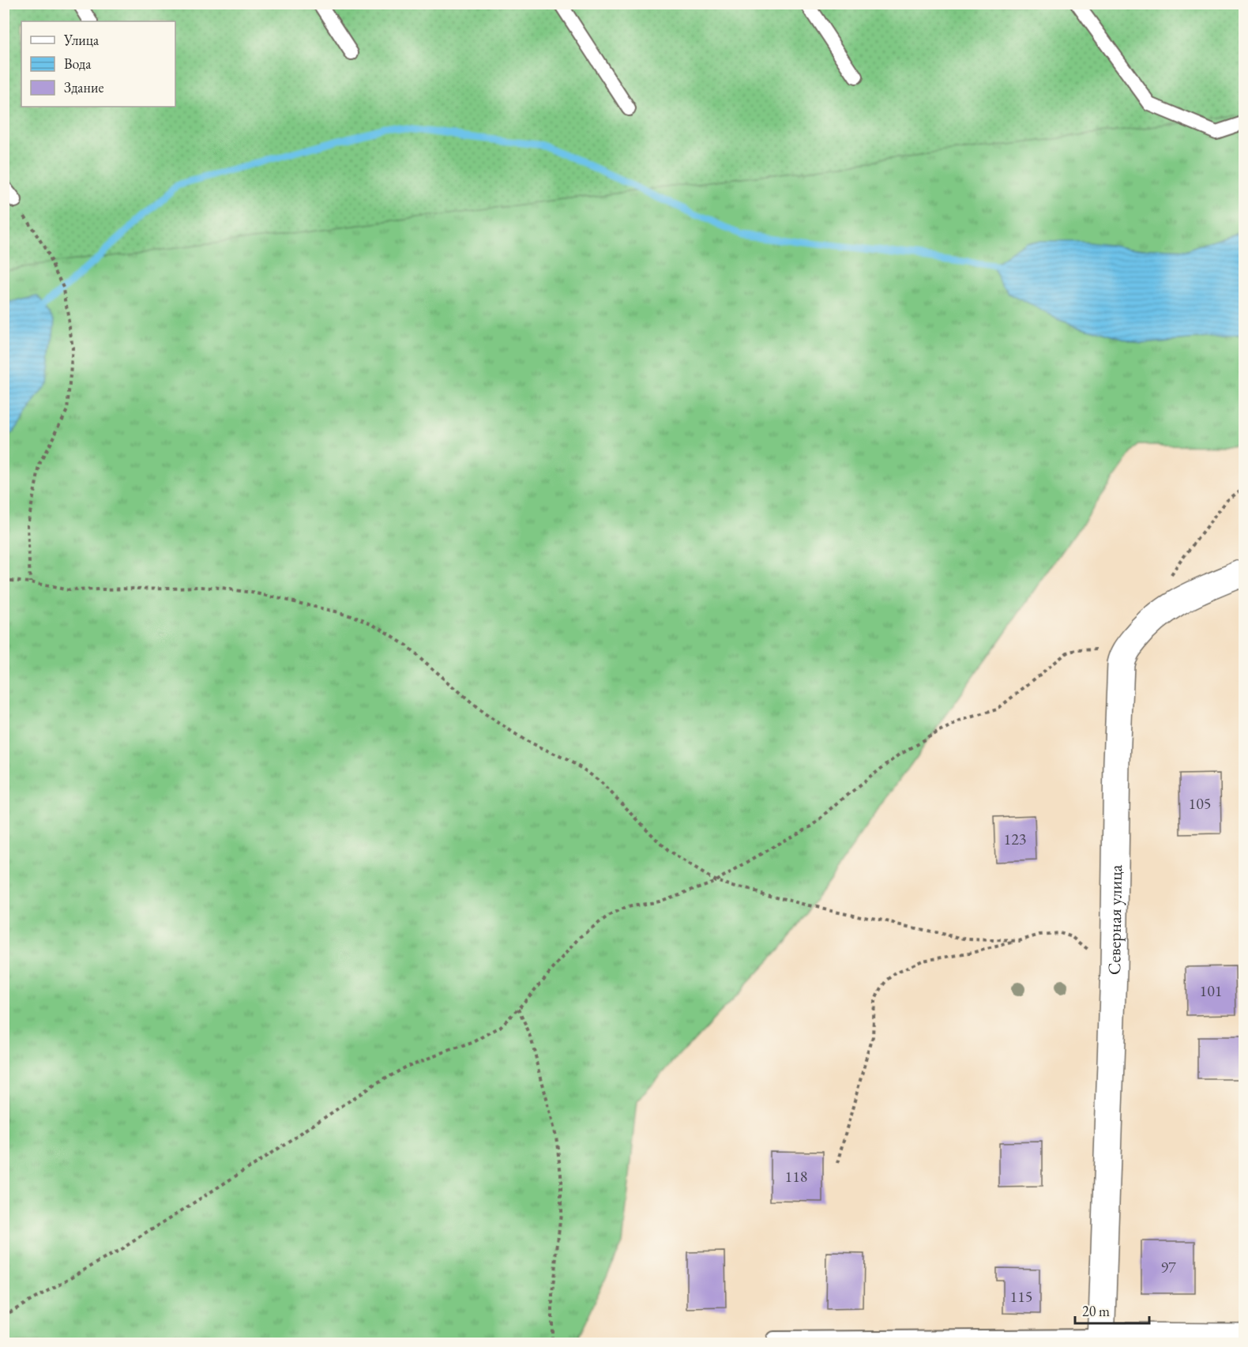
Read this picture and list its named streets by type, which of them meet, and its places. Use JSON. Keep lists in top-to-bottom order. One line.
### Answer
{"streets":{"street":["Северная улица"]},"house_numbers":["105","123","101","118","97","115"],"legend":["Улица","Вода","Здание"],"scale_bar":"20 m"}
